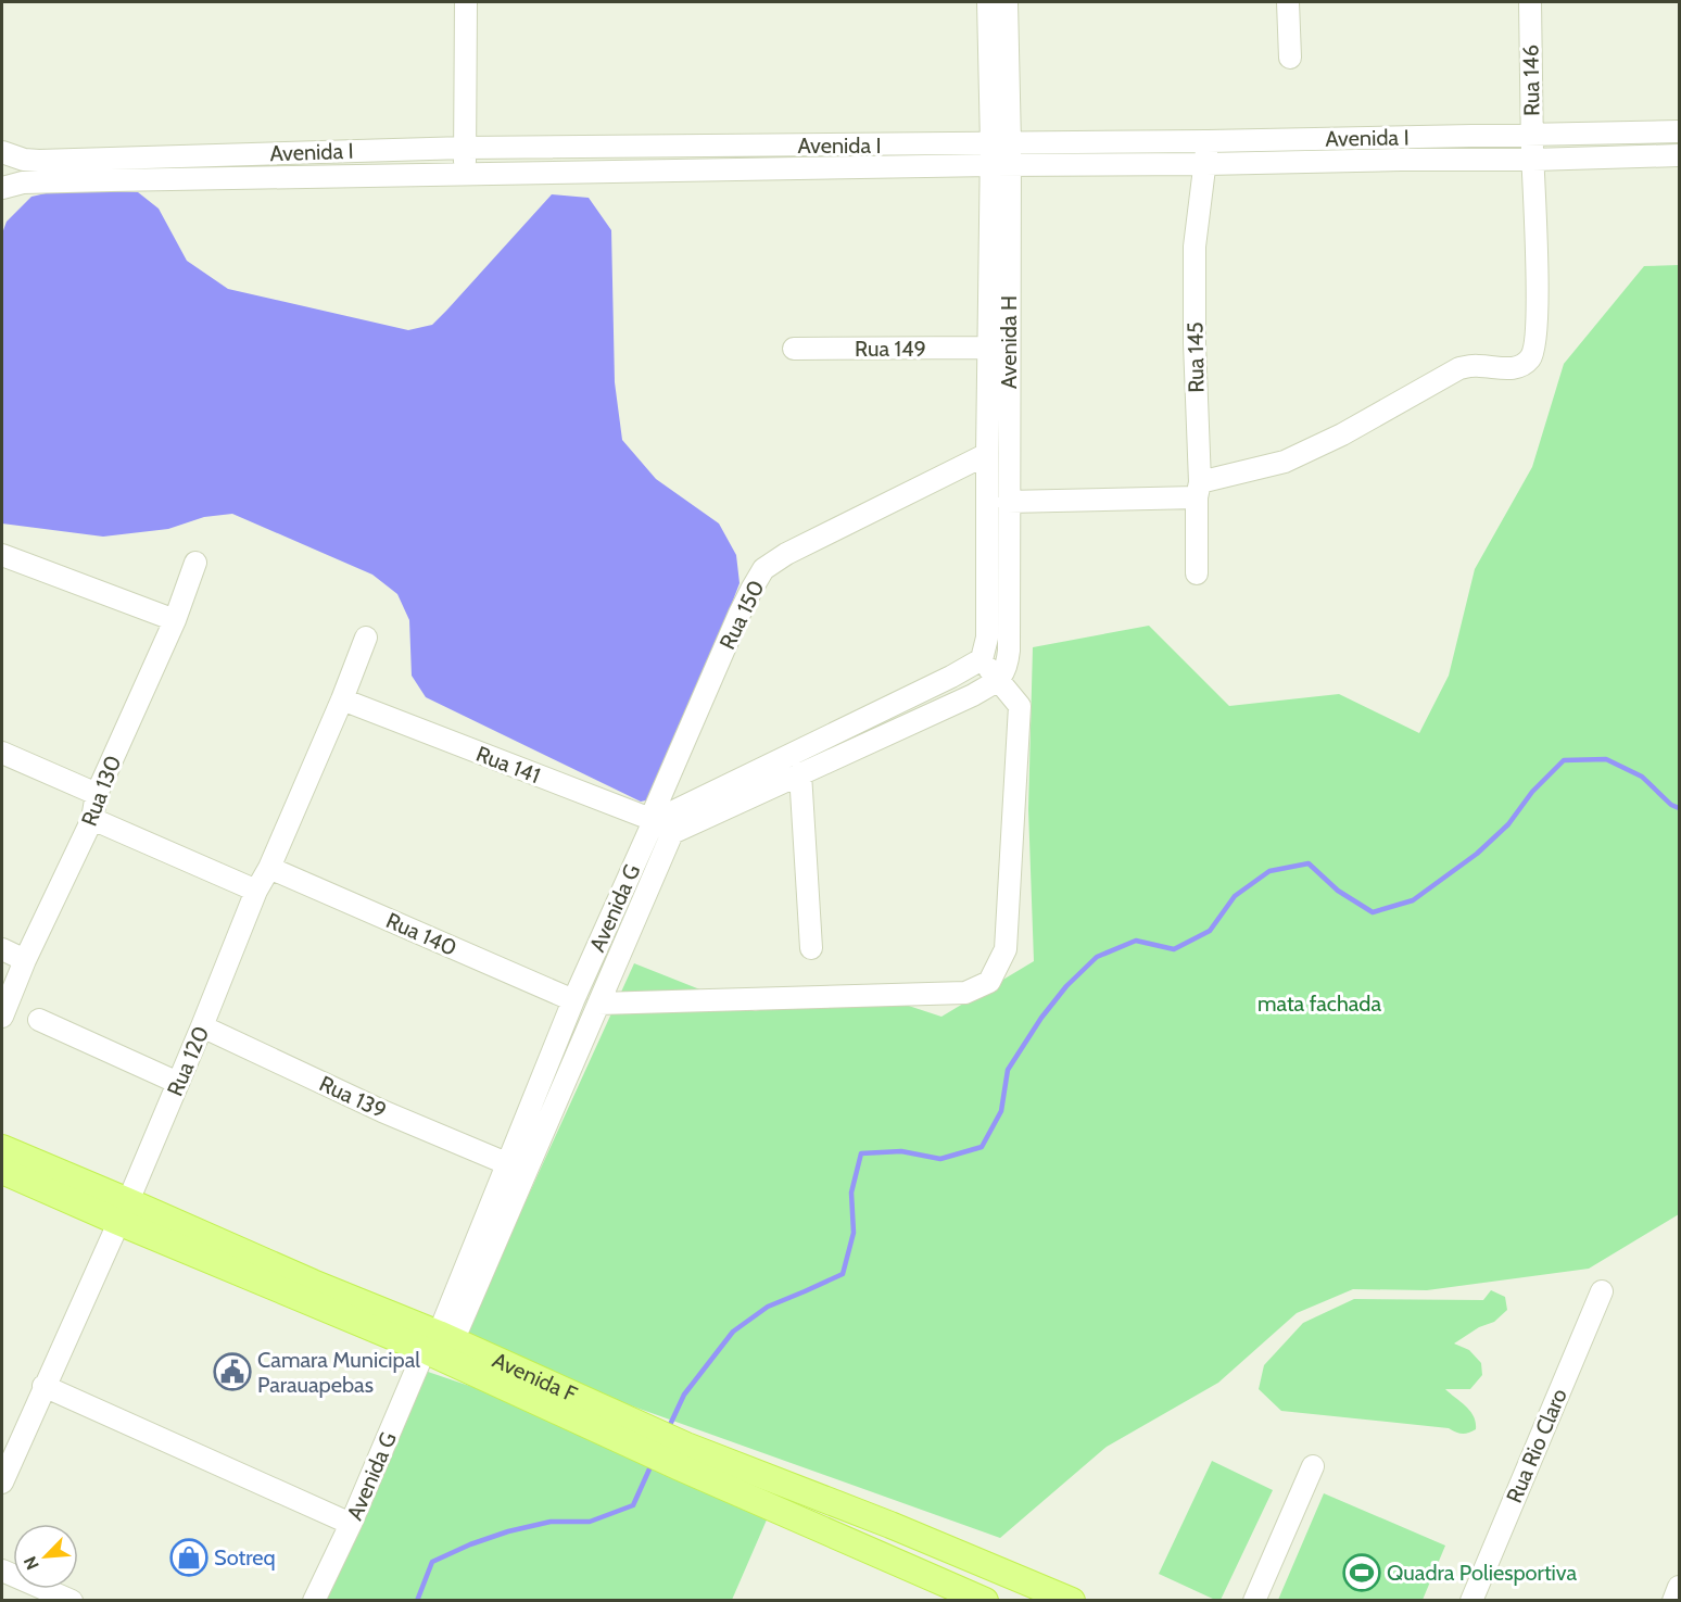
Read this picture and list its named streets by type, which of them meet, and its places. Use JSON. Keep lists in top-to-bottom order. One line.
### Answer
{"streets":{"main road":["Avenida F"],"street":["Rua 146","Avenida I","Avenida H","Rua 149","Rua 145","Rua 150","Rua 141","Rua 130","Avenida G","Rua 140","Rua 120","Rua 139","Rua Rio Claro"]},"crossings":[["Rua 146","Avenida I"],["Rua 146","Rua 145"],["Avenida I","Avenida H"],["Avenida I","Rua 145"],["Avenida H","Rua 149"],["Avenida H","Rua 150"],["Rua 150","Rua 141"],["Rua 150","Avenida G"],["Rua 141","Avenida G"],["Rua 141","Rua 120"],["Avenida G","Rua 140"],["Avenida G","Rua 139"],["Avenida G","Avenida F"],["Rua 140","Rua 120"],["Rua 120","Rua 139"],["Rua 120","Avenida F"]],"parks":["mata fachada"],"places":{"public building":["Camara Municipal Parauapebas"],"shop":["Sotreq"],"sports":["Quadra Poliesportiva"]},"north":"bottom left"}
